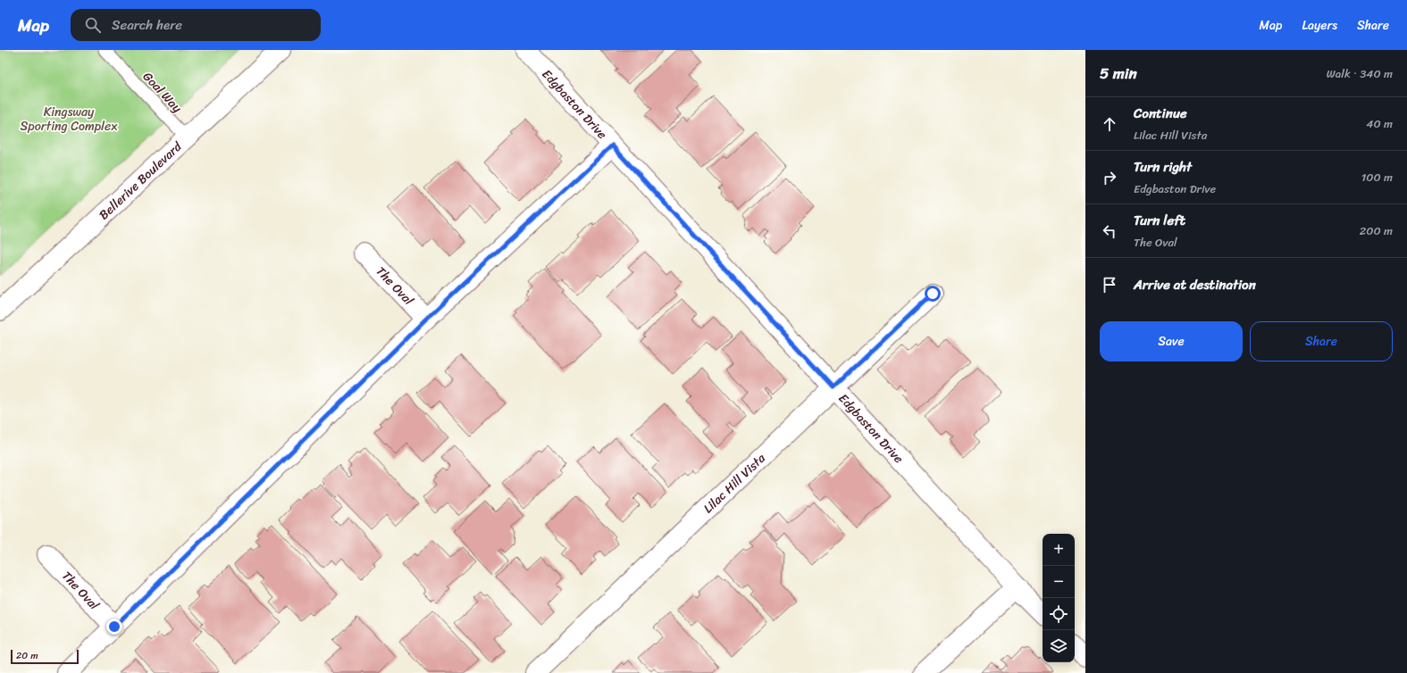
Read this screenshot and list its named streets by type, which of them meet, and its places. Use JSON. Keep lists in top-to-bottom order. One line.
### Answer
{"streets":{"street":["Edgbaston Drive","Bellerive Boulevard","The Oval","Lilac Hill Vista"],"lane":["Goal Way"]},"crossings":[["Goal Way","Bellerive Boulevard"],["Edgbaston Drive","Lilac Hill Vista"]],"parks":["Kingsway Sporting Complex"],"scale_bar":"20 m","page":{"header":"Map","search":"Search here","nav":["Map","Layers","Share"],"heading":["5 min","Walk · 340 m"],"list":[["Continue","Lilac Hill Vista","40 m"],["Turn right","Edgbaston Drive","100 m"],["Turn left","The Oval","200 m"],"Arrive at destination"],"buttons":["Save","Share"],"map_buttons":["+","−"],"scale":"20 m"}}
